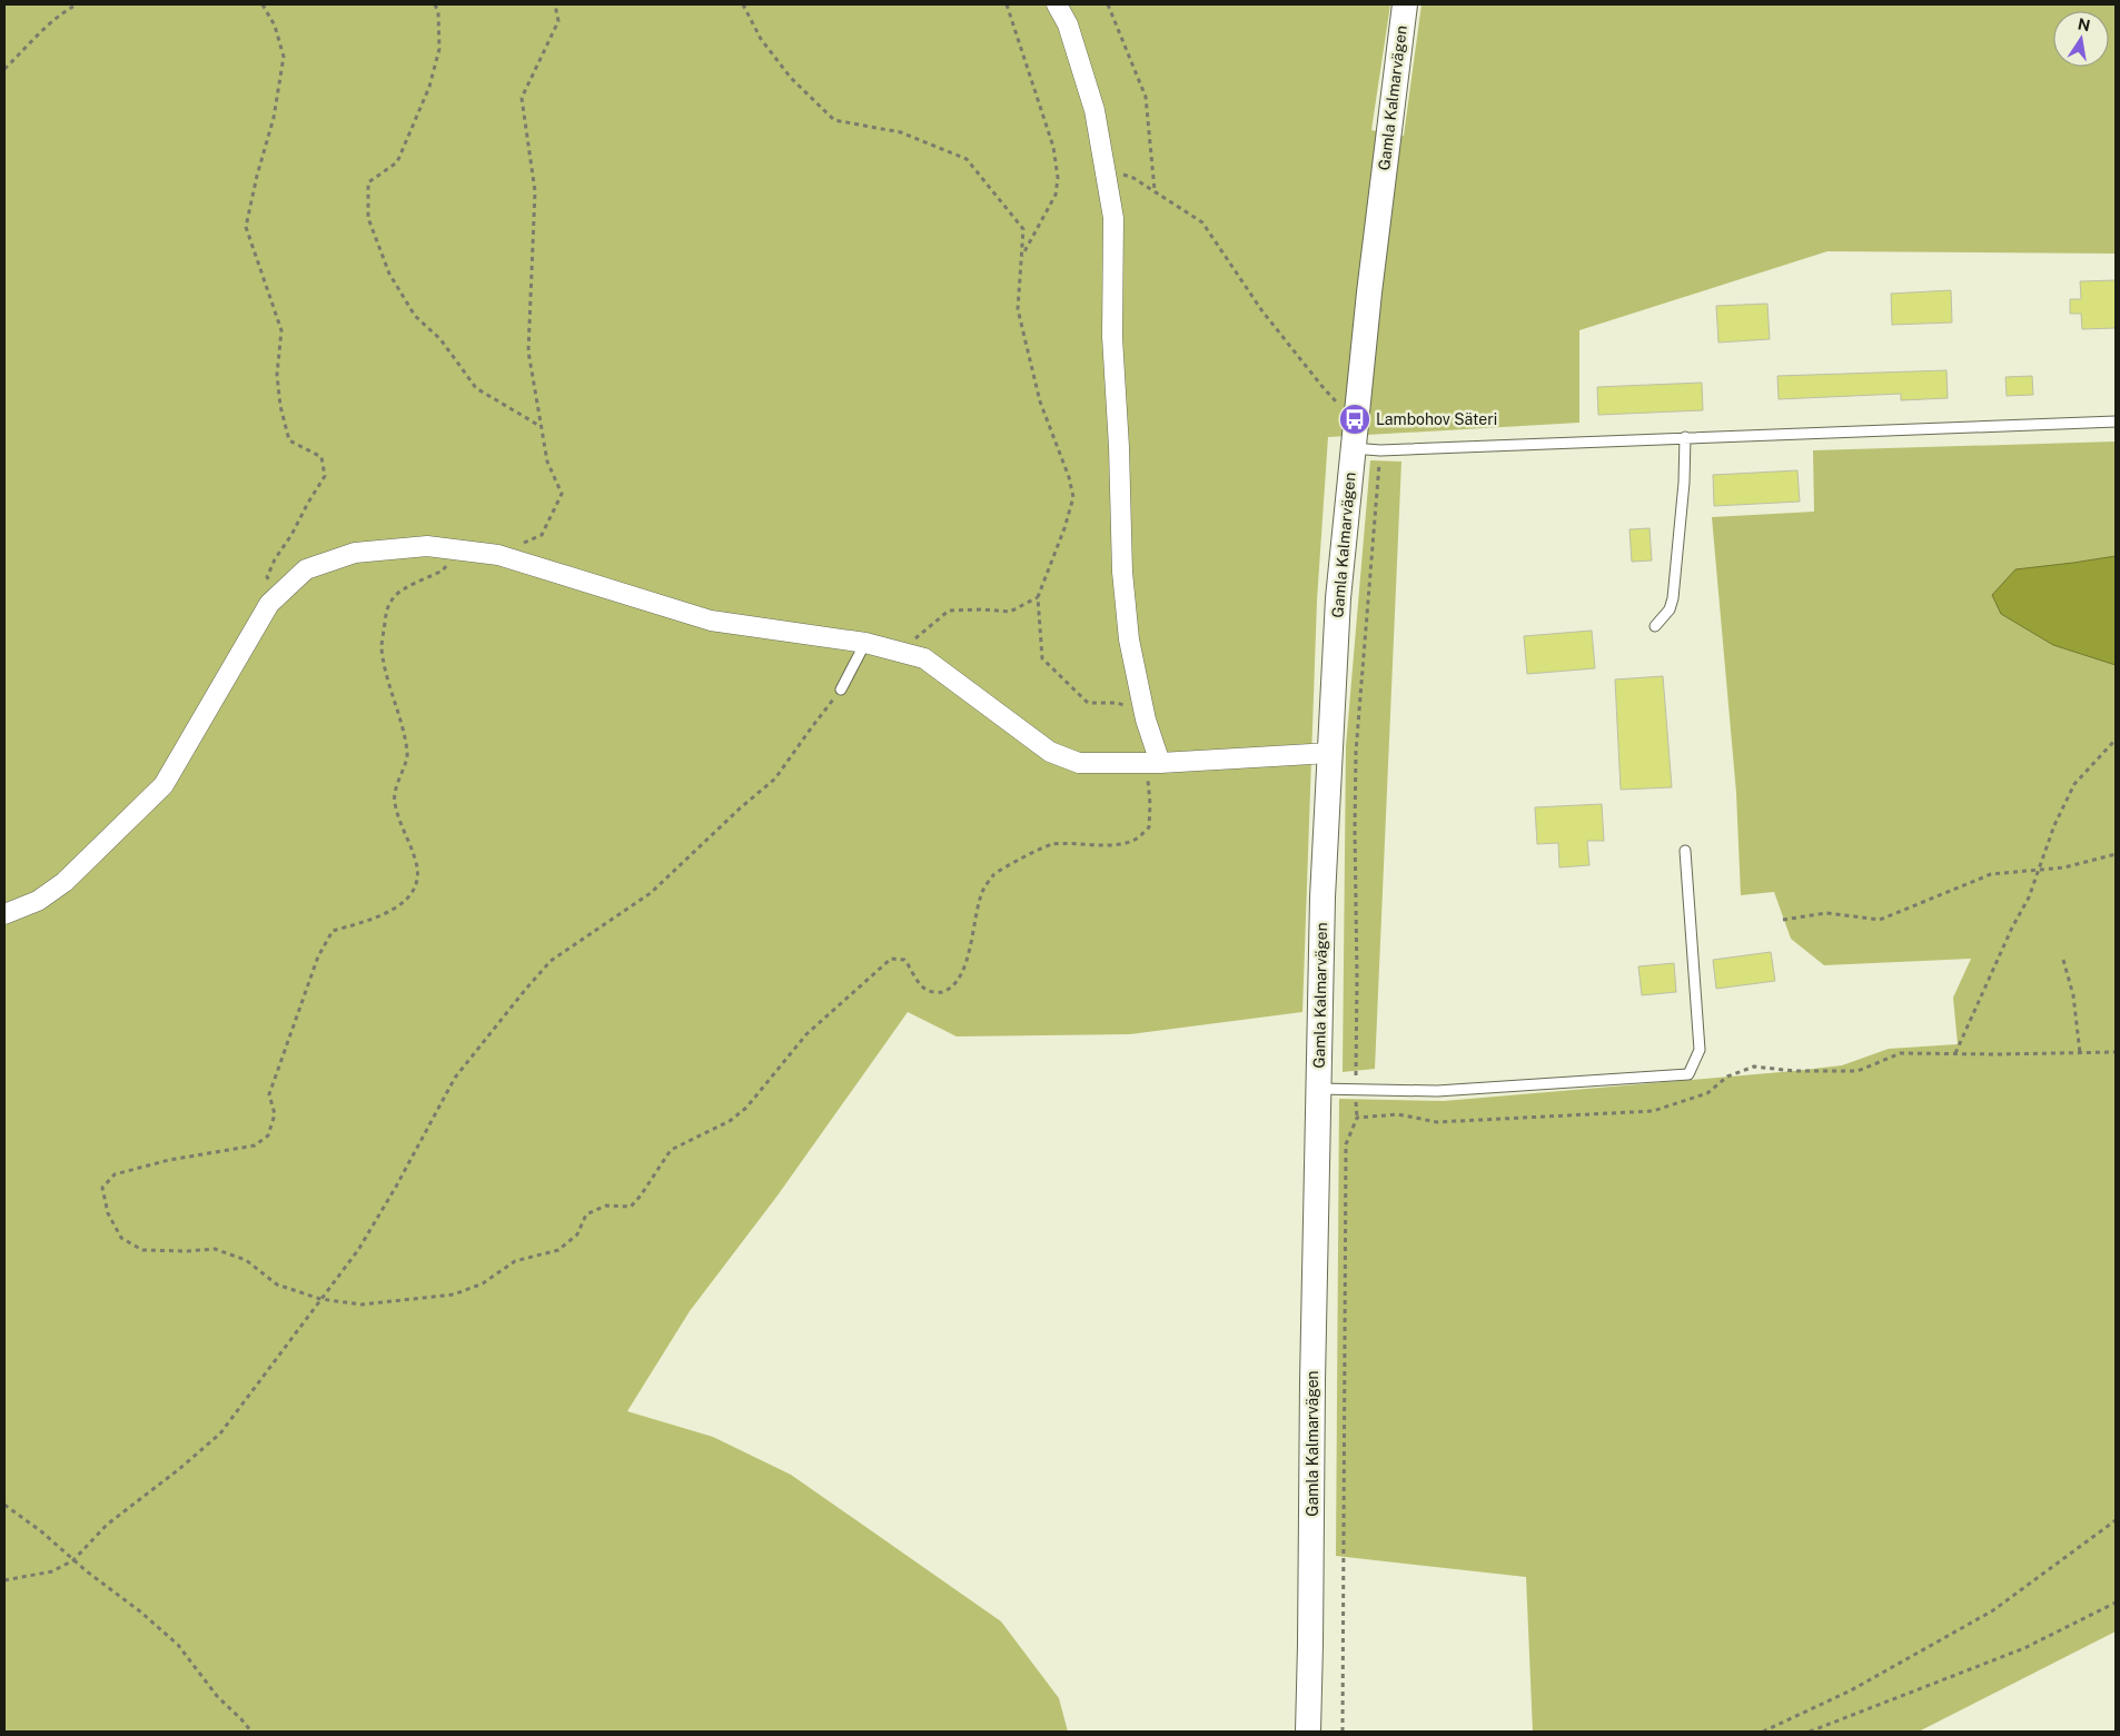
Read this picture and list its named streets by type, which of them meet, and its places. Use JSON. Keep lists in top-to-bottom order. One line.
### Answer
{"streets":{"street":["Gamla Kalmarvägen"]},"places":{"bus stop":["Lambohov Säteri"]},"north":"top"}
